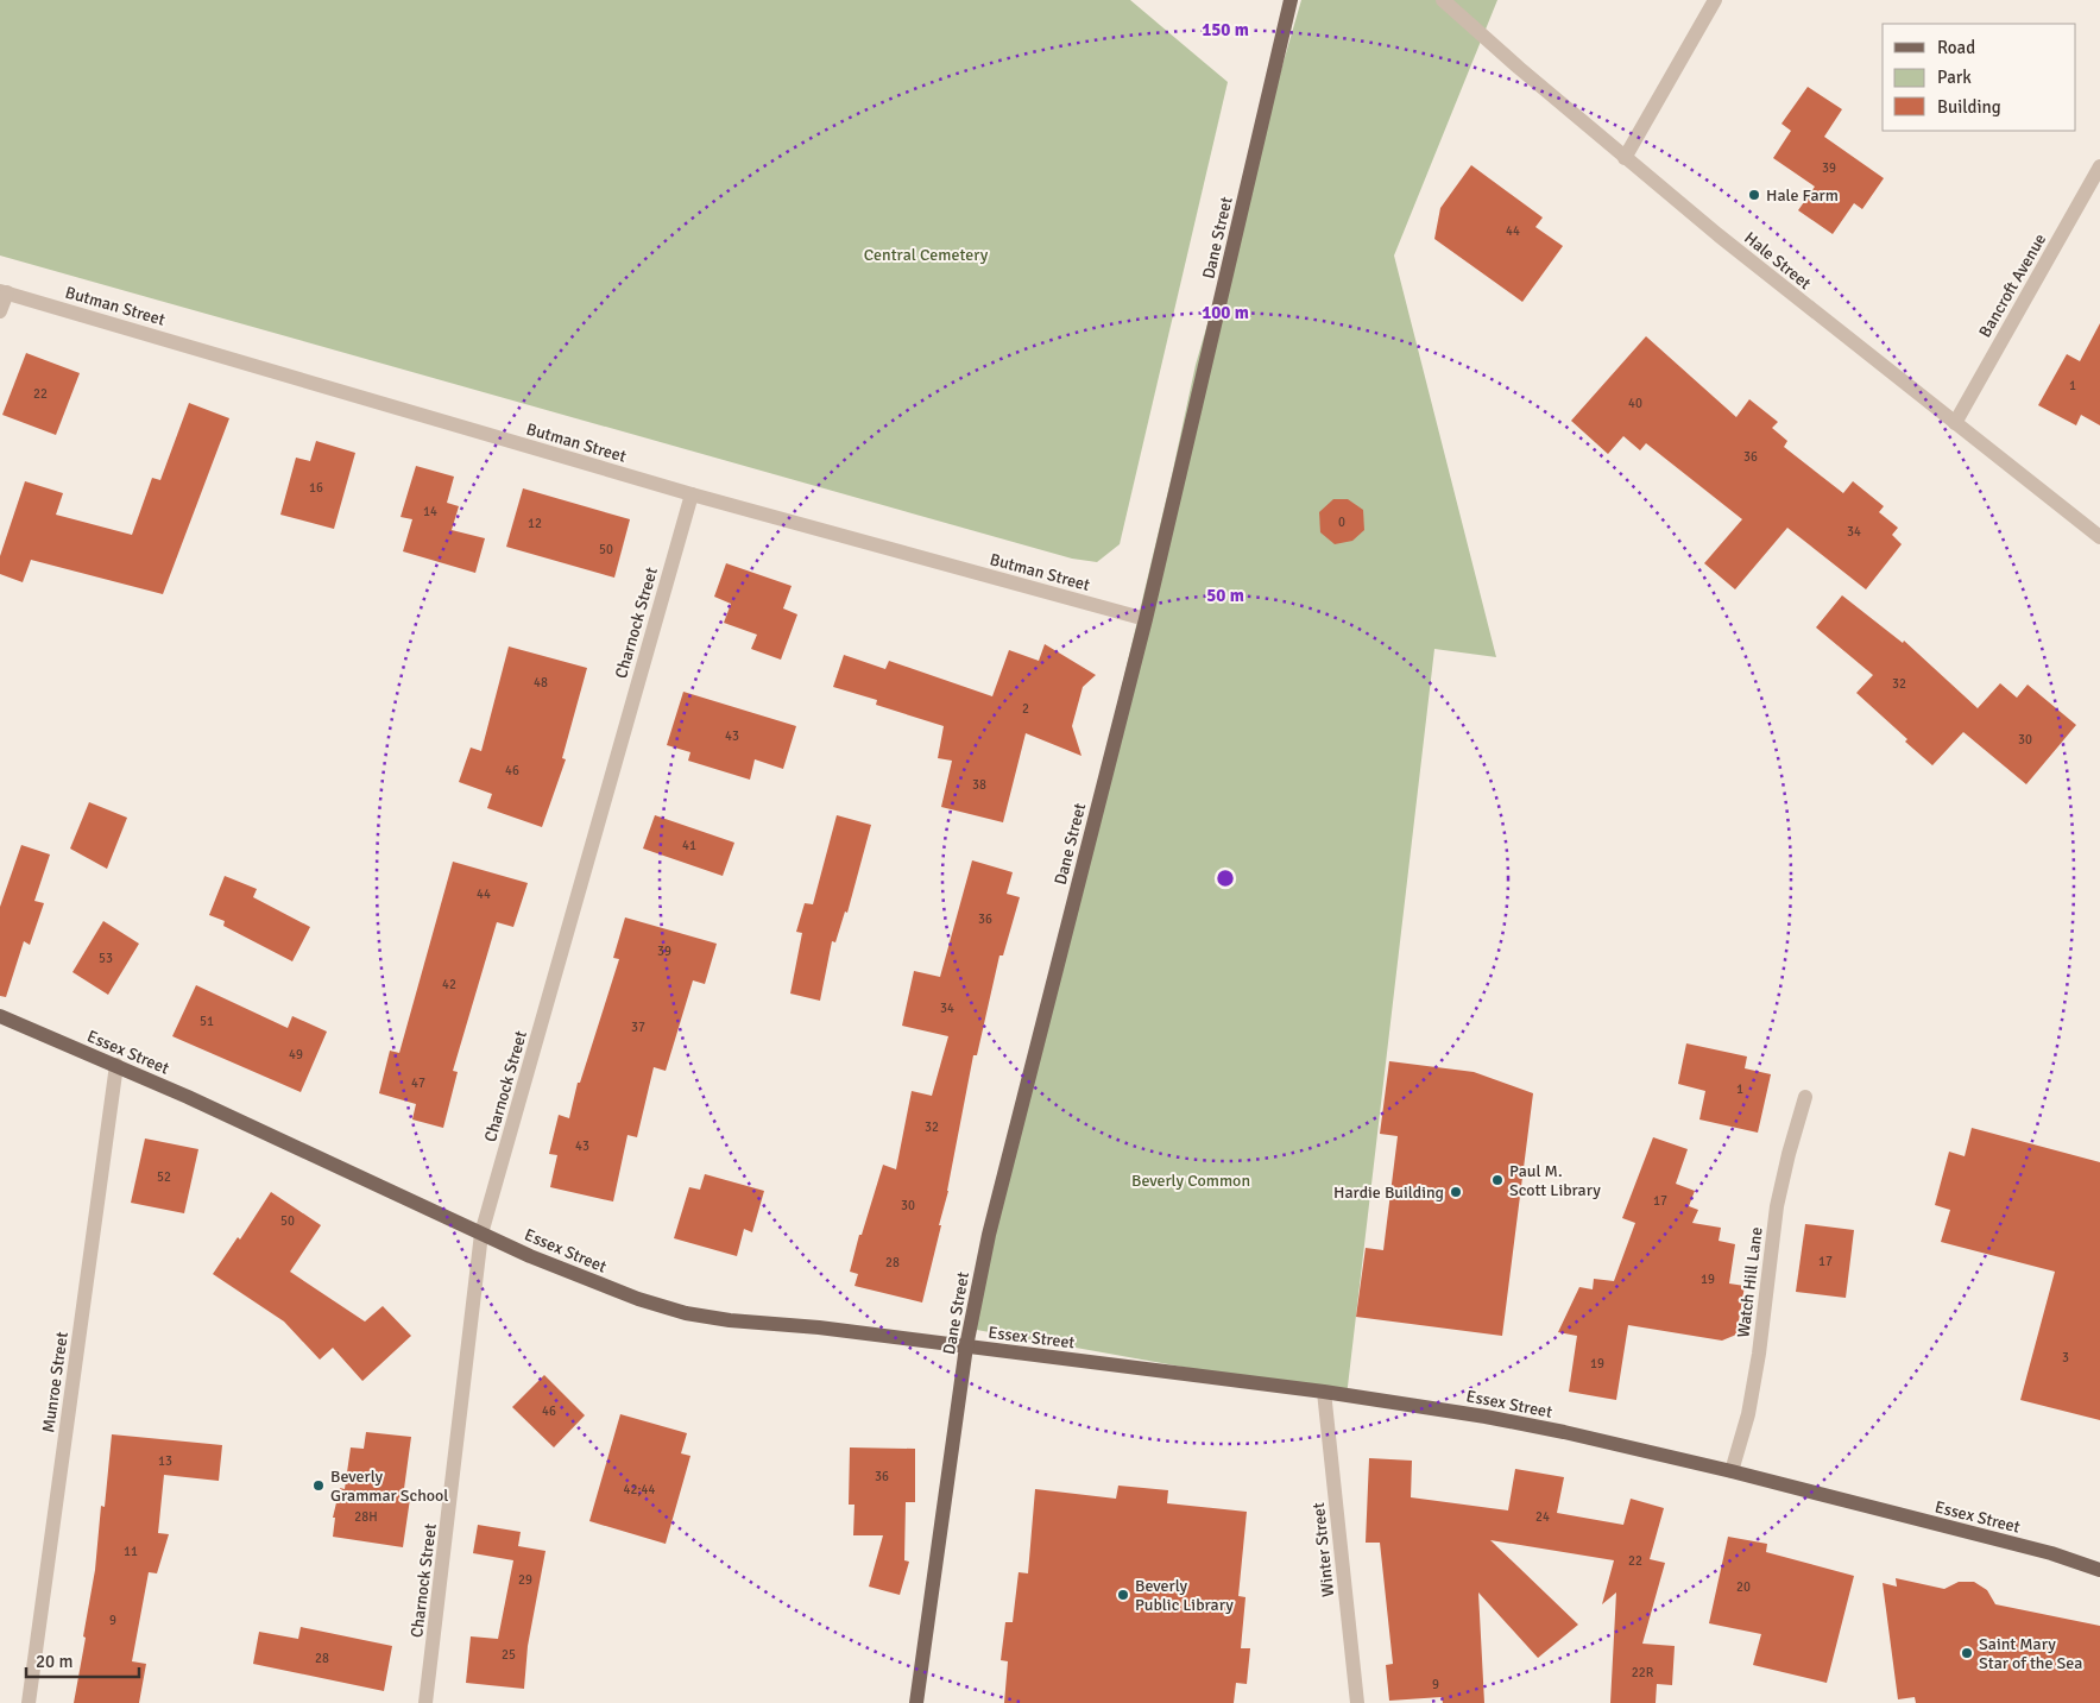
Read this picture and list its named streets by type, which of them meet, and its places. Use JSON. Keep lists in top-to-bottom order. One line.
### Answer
{"streets":{"main road":["Dane Street","Essex Street"],"street":["Hale Street","Bancroft Avenue","Butman Street","Charnock Street","Watch Hill Lane","Munroe Street","Winter Street"]},"crossings":[["Dane Street","Butman Street"],["Dane Street","Essex Street"],["Hale Street","Bancroft Avenue"],["Butman Street","Charnock Street"],["Charnock Street","Essex Street"],["Essex Street","Watch Hill Lane"],["Essex Street","Munroe Street"],["Essex Street","Winter Street"]],"parks":["Central Cemetery","Beverly Common"],"places":["Hale Farm","Paul M. Scott Library","Hardie Building","Beverly Grammar School","Beverly Public Library","Saint Mary Star of the Sea"],"house_numbers":["39","44","1","22","40","36","16","14","0","12","34","50","48","32","2","43","30","46","38","41","44","36","39","53","42","34","51","37","49","47","1","32","43","52","17","30","50","17","28","19","3","19","46","13","36","42;44","28H","24","11","22","29","20","9","25","28","22R","9"],"legend":["Road","Park","Building"],"scale_bar":"20 m","rings":["150 m","100 m","50 m"]}
